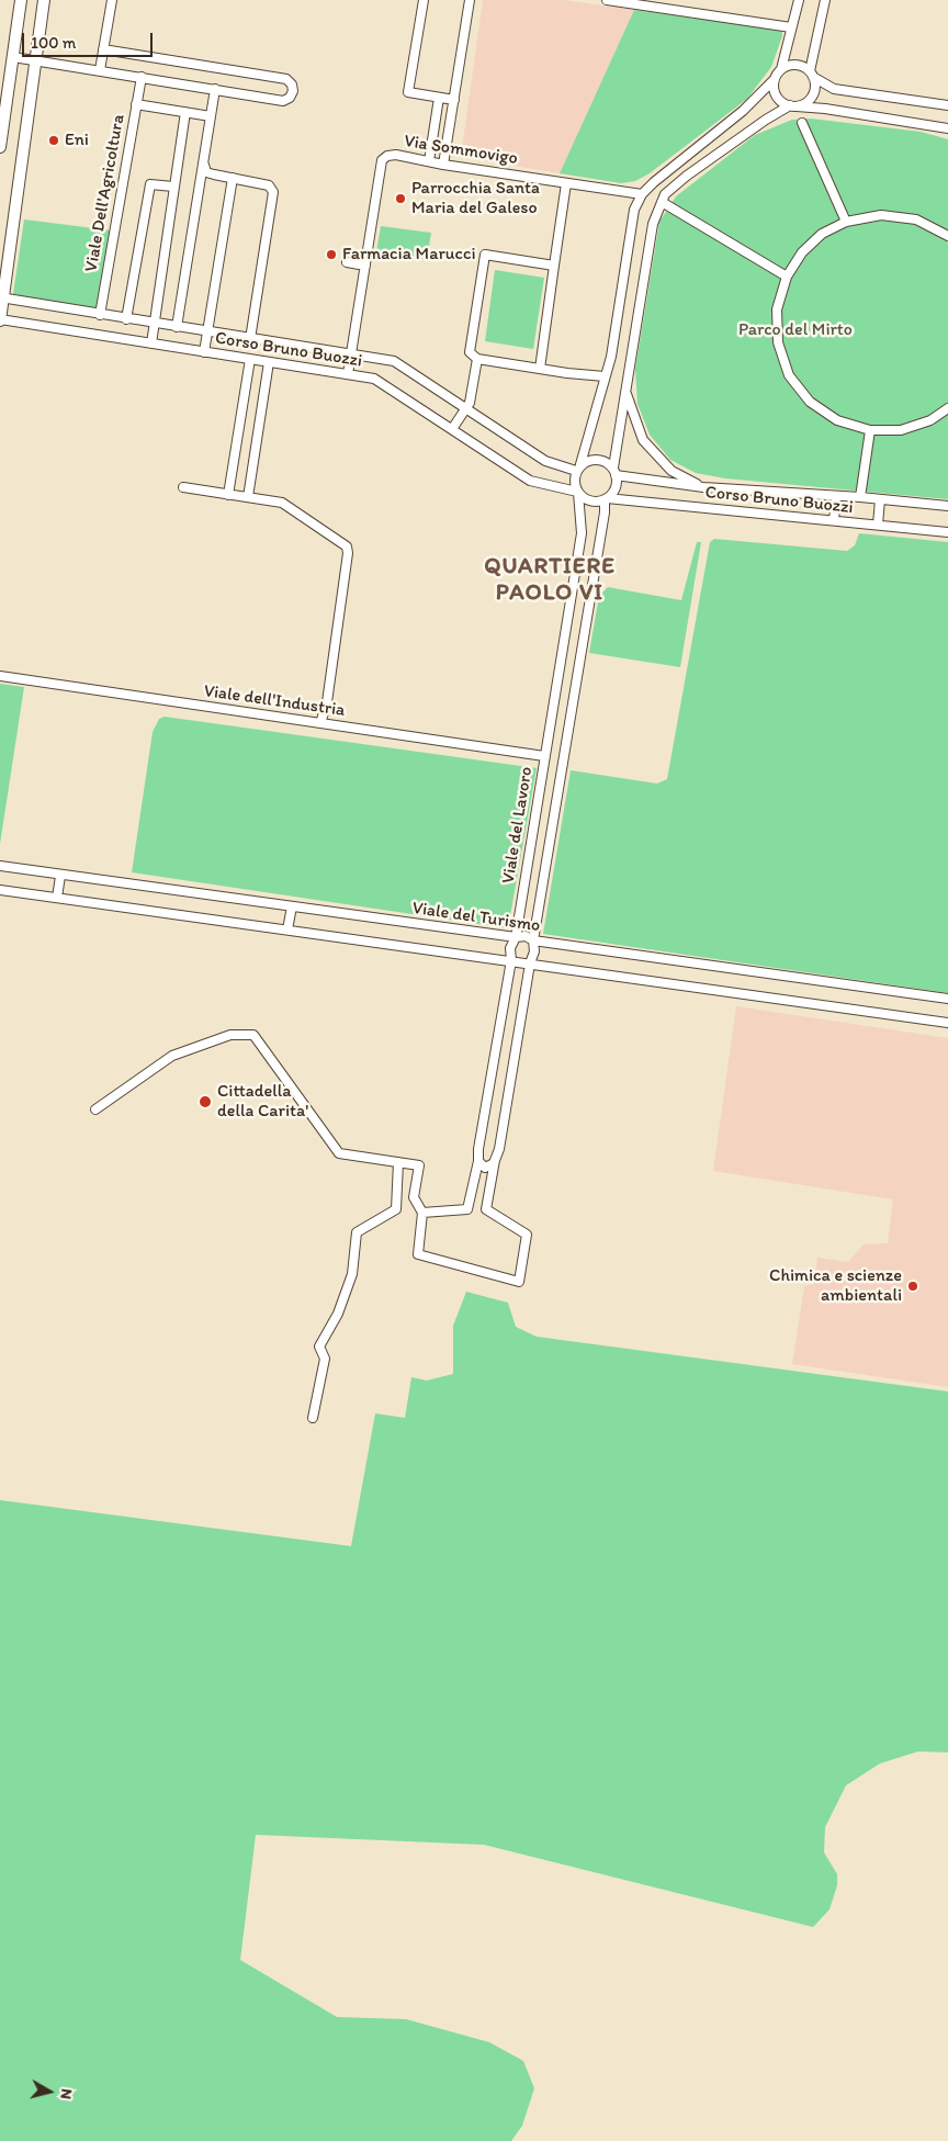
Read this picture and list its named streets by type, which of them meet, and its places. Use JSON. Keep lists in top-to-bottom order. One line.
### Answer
{"streets":{"street":["Via Sommovigo","Viale Dell'Agricoltura","Corso Bruno Buozzi","Viale dell'Industria","Viale del Lavoro","Viale del Turismo"]},"crossings":[["Via Sommovigo","Corso Bruno Buozzi"],["Viale Dell'Agricoltura","Corso Bruno Buozzi"],["Corso Bruno Buozzi","Viale del Lavoro"],["Viale dell'Industria","Viale del Lavoro"],["Viale del Lavoro","Viale del Turismo"]],"districts":["QUARTIERE PAOLO VI"],"parks":["Parco del Mirto"],"places":["Eni","Parrocchia Santa Maria del Galeso","Farmacia Marucci","Cittadella della Carita'","Chimica e scienze ambientali"],"scale_bar":"100 m","north":"right"}
